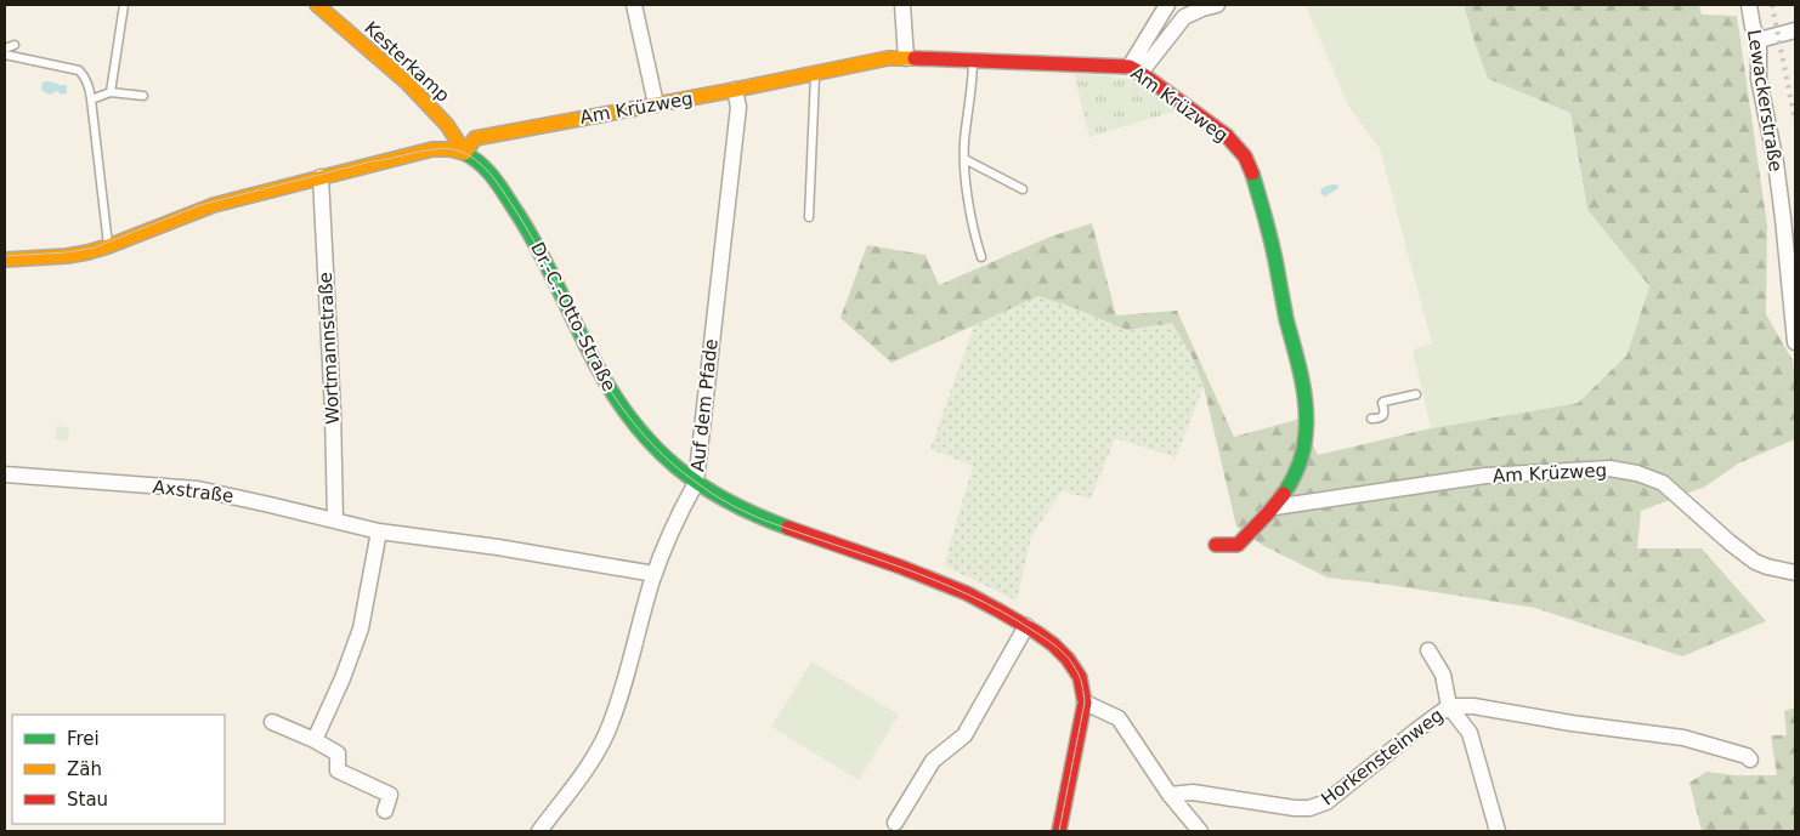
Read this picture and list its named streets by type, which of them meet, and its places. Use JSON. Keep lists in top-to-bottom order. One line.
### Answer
{"streets":{"street":["Kesterkamp","Lewackerstraße","Am Krüzweg","Dr.-C.-Otto-Straße","Wortmannstraße","Auf dem Pfade","Axstraße","Horkensteinweg"]},"crossings":[["Kesterkamp","Am Krüzweg"],["Kesterkamp","Dr.-C.-Otto-Straße"],["Am Krüzweg","Dr.-C.-Otto-Straße"],["Am Krüzweg","Auf dem Pfade"],["Dr.-C.-Otto-Straße","Auf dem Pfade"],["Wortmannstraße","Axstraße"],["Auf dem Pfade","Axstraße"]],"legend":["Frei","Zäh","Stau"]}
